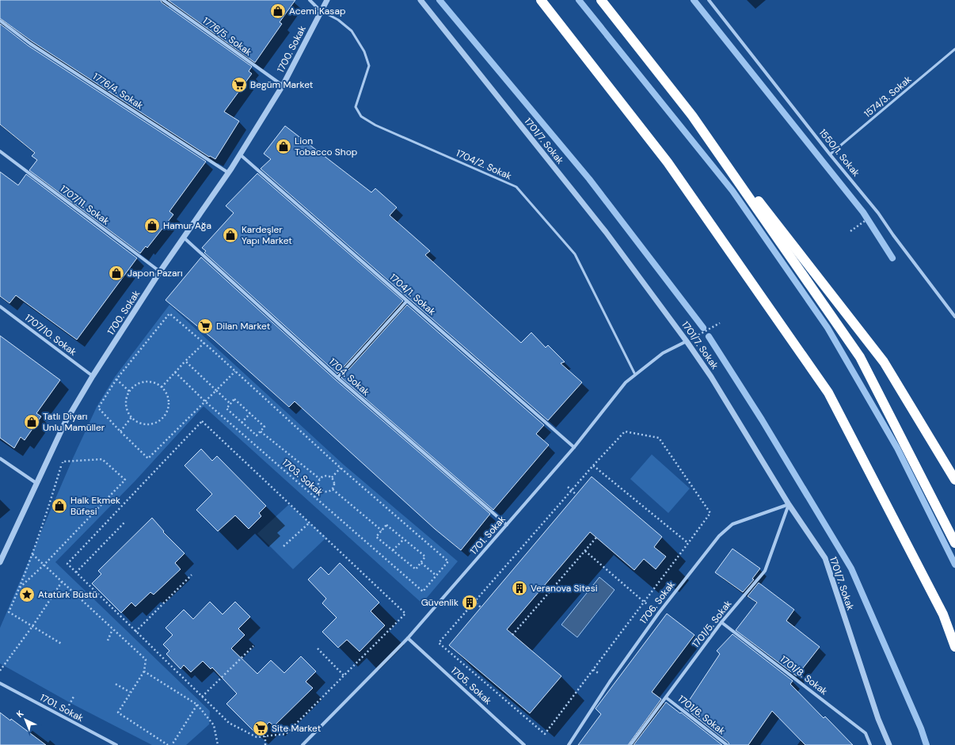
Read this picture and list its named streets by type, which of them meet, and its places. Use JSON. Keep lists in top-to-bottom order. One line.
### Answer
{"streets":{"street":["1776/5. Sokak","1700. Sokak","1776/4. Sokak","1701/7. Sokak","1550/1. Sokak","1707/11. Sokak","1704/1. Sokak","1707/10. Sokak","1704. Sokak","1701. Sokak","1706. Sokak","1701/5. Sokak","1701/8. Sokak","1705. Sokak","1701/6. Sokak"],"lane":["1574/3. Sokak","1704/2. Sokak"],"path":["1703. Sokak"]},"crossings":[["1776/5. Sokak","1700. Sokak"],["1700. Sokak","1776/4. Sokak"],["1700. Sokak","1704/2. Sokak"],["1700. Sokak","1707/11. Sokak"],["1700. Sokak","1704/1. Sokak"],["1700. Sokak","1707/10. Sokak"],["1700. Sokak","1704. Sokak"],["1574/3. Sokak","1550/1. Sokak"],["1701/7. Sokak","1701. Sokak"],["1701/7. Sokak","1706. Sokak"],["1701/7. Sokak","1701/5. Sokak"],["1704/2. Sokak","1701. Sokak"],["1704/1. Sokak","1701. Sokak"],["1704. Sokak","1701. Sokak"],["1701. Sokak","1705. Sokak"],["1706. Sokak","1701/5. Sokak"],["1701/5. Sokak","1701/8. Sokak"],["1701/5. Sokak","1701/6. Sokak"]],"places":{"shop":["Acemi Kasap","Lion Tobacco Shop","Hamur Ağa","Kardeşler Yapı Market","Japon Pazarı","Tatlı Diyarı Unlu Mamüller","Halk Ekmek Büfesi"],"supermarket":["Begüm Market","Dilan Market","Site Market"],"building":["Veranova Sitesi","Güvenlik"],"place":["Atatürk Büstü"]},"north":"top left"}
